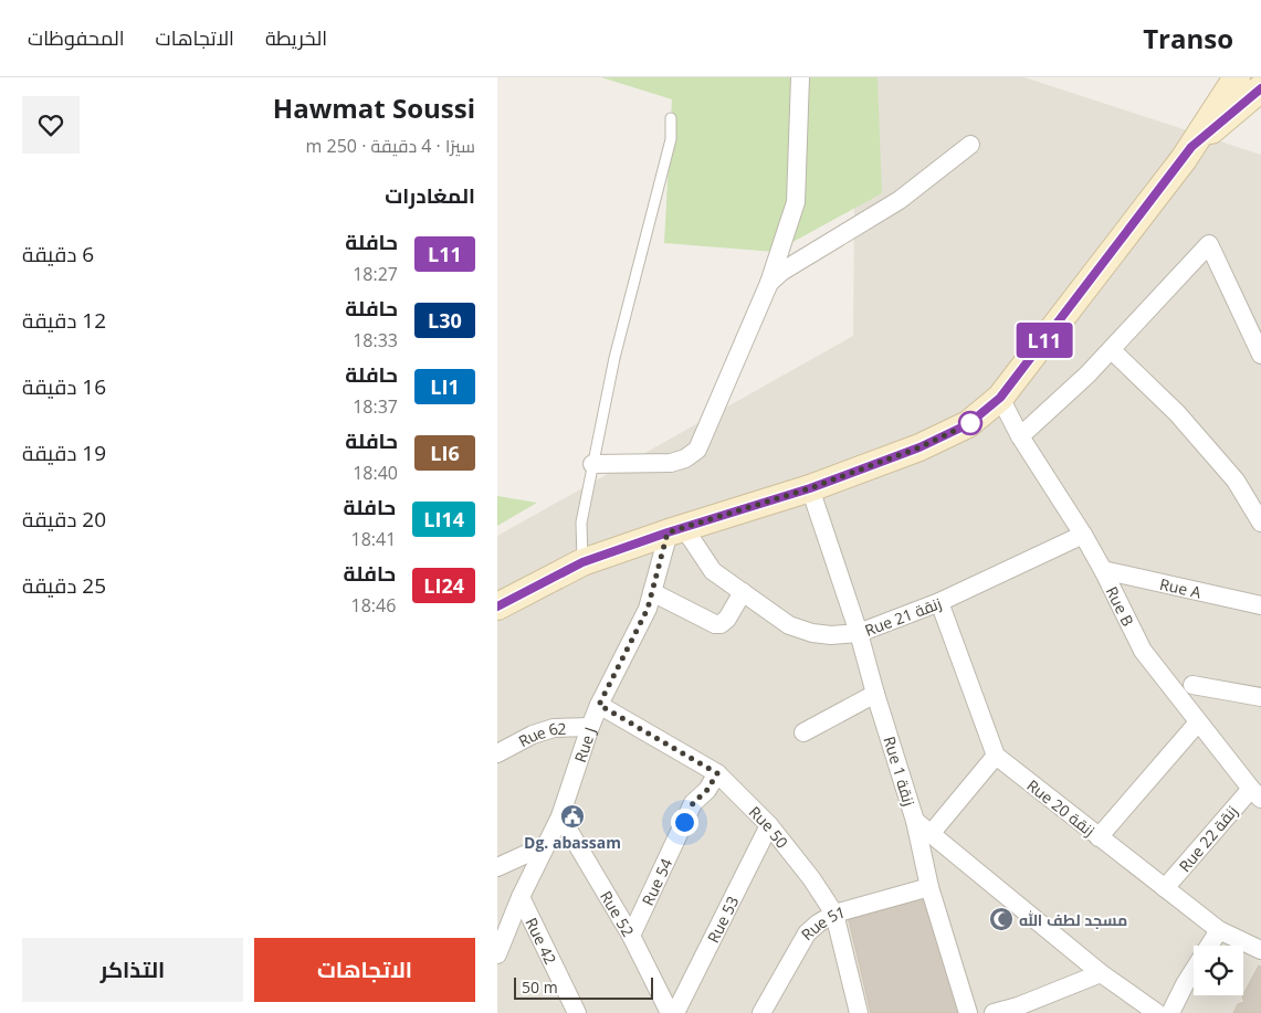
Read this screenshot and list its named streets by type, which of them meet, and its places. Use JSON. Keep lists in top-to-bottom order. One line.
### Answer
{"streets":{"street":["Rue A","Rue B","Rue 21 زنقة","Rue 62","Rue J","Rue 1 زنقة","Rue 20 زنقة","Rue 50","Rue 22 زنقة","Rue 54","Rue 52","Rue 53","Rue 51","Rue 42"]},"crossings":[["Rue A","Rue B"],["Rue B","Rue 21 زنقة"],["Rue B","Rue 22 زنقة"],["Rue 21 زنقة","Rue J"],["Rue 21 زنقة","Rue 1 زنقة"],["Rue 62","Rue J"],["Rue J","Rue 50"],["Rue J","Rue 52"],["Rue J","Rue 42"],["Rue 20 زنقة","Rue 22 زنقة"],["Rue 50","Rue 54"],["Rue 50","Rue 53"],["Rue 50","Rue 51"],["Rue 54","Rue 52"]],"places":{"public building":["Dg. abassam"],"mosque":["مسجد لطف الله"]},"lines":["bus line L11"],"scale_bar":"50 m","page":{"header":"Transo","nav":["الخريطة","الاتجاهات","المحفوظات"],"on_map":"L11","heading":[["Hawmat Soussi","سيرًا · 4 دقيقة · 250 m"],"المغادرات"],"list":[{"mark":"L11","name":"حافلة","note":"18:27","value":"6 دقيقة"},{"mark":"L30","name":"حافلة","note":"18:33","value":"12 دقيقة"},{"mark":"LI1","name":"حافلة","note":"18:37","value":"16 دقيقة"},{"mark":"LI6","name":"حافلة","note":"18:40","value":"19 دقيقة"},{"mark":"LI14","name":"حافلة","note":"18:41","value":"20 دقيقة"},{"mark":"LI24","name":"حافلة","note":"18:46","value":"25 دقيقة"}],"buttons":["الاتجاهات","التذاكر"],"scale":"50 m"}}
